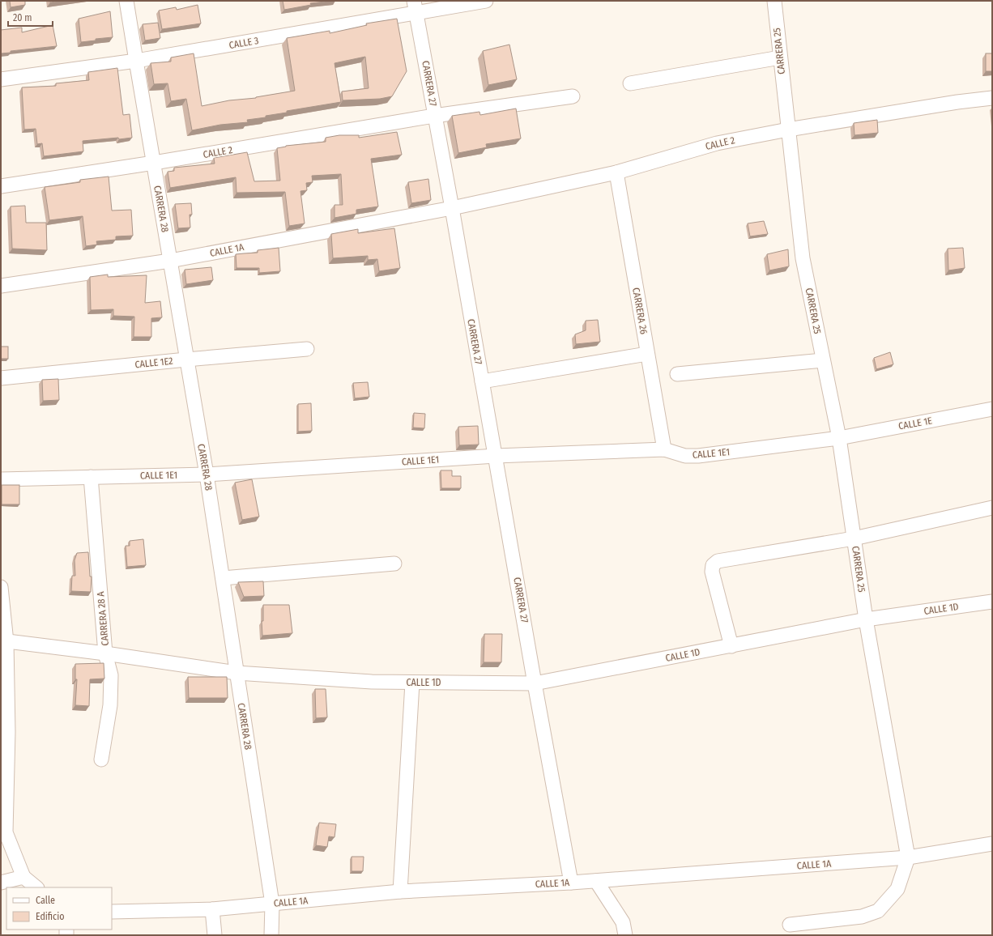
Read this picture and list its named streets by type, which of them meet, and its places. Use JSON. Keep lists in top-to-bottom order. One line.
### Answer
{"streets":{"street":["CALLE 3","CARRERA 25","CARRERA 27","CALLE 2","CARRERA 28","CALLE 1A","CARRERA 26","CALLE 1E2","CALLE 1E","CALLE 1E1","CALLE 1D","CARRERA 28 A"]},"crossings":[["CALLE 3","CARRERA 27"],["CALLE 3","CARRERA 28"],["CARRERA 25","CALLE 2"],["CARRERA 25","CALLE 1A"],["CARRERA 25","CALLE 1E"],["CARRERA 25","CALLE 1E1"],["CARRERA 25","CALLE 1D"],["CARRERA 27","CALLE 2"],["CARRERA 27","CALLE 1A"],["CARRERA 27","CALLE 1E1"],["CARRERA 27","CALLE 1D"],["CALLE 2","CARRERA 28"],["CALLE 2","CALLE 1A"],["CALLE 2","CARRERA 26"],["CARRERA 28","CALLE 1A"],["CARRERA 28","CALLE 1E2"],["CARRERA 28","CALLE 1E1"],["CARRERA 28","CALLE 1D"],["CARRERA 26","CALLE 1E1"],["CALLE 1E","CALLE 1E1"],["CALLE 1E1","CARRERA 28 A"],["CALLE 1D","CARRERA 28 A"]],"legend":["Calle","Edificio"],"scale_bar":"20 m"}
